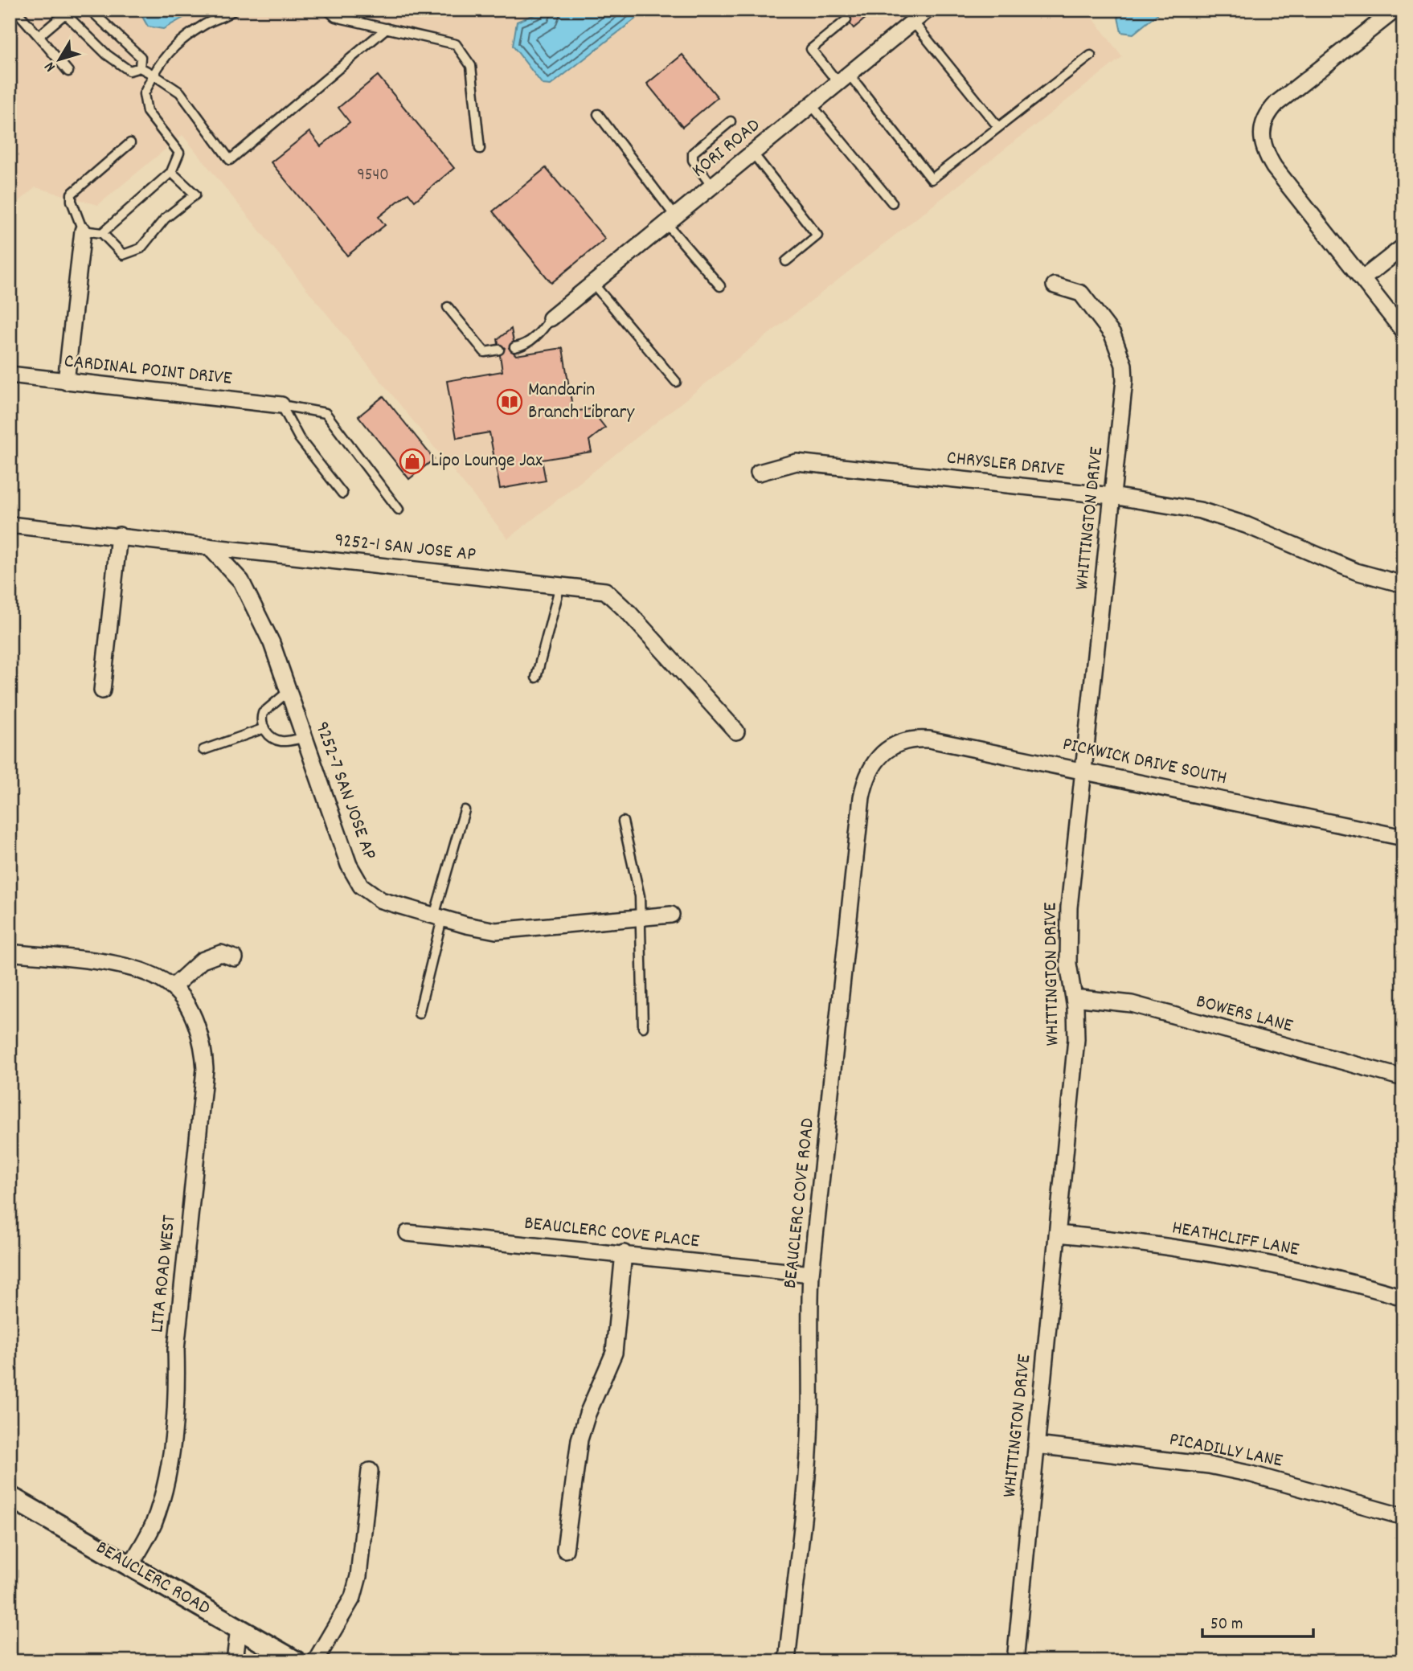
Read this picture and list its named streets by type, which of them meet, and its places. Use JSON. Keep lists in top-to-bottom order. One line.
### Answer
{"streets":{"street":["KORI ROAD","CARDINAL POINT DRIVE","CHRYSLER DRIVE","WHITTINGTON DRIVE","9252-1 SAN JOSE AP","PICKWICK DRIVE SOUTH","9252-7 SAN JOSE AP","BOWERS LANE","BEAUCLERC COVE ROAD","BEAUCLERC COVE PLACE","HEATHCLIFF LANE","LITA ROAD WEST","PICADILLY LANE","BEAUCLERC ROAD"]},"crossings":[["CHRYSLER DRIVE","WHITTINGTON DRIVE"],["WHITTINGTON DRIVE","PICKWICK DRIVE SOUTH"],["WHITTINGTON DRIVE","BOWERS LANE"],["WHITTINGTON DRIVE","HEATHCLIFF LANE"],["WHITTINGTON DRIVE","PICADILLY LANE"],["9252-1 SAN JOSE AP","9252-7 SAN JOSE AP"],["PICKWICK DRIVE SOUTH","BEAUCLERC COVE ROAD"],["BEAUCLERC COVE ROAD","BEAUCLERC COVE PLACE"],["LITA ROAD WEST","BEAUCLERC ROAD"]],"places":{"library":["Mandarin Branch Library"],"shop":["Lipo Lounge Jax"]},"house_numbers":["9540"],"scale_bar":"50 m","north":"bottom left"}
